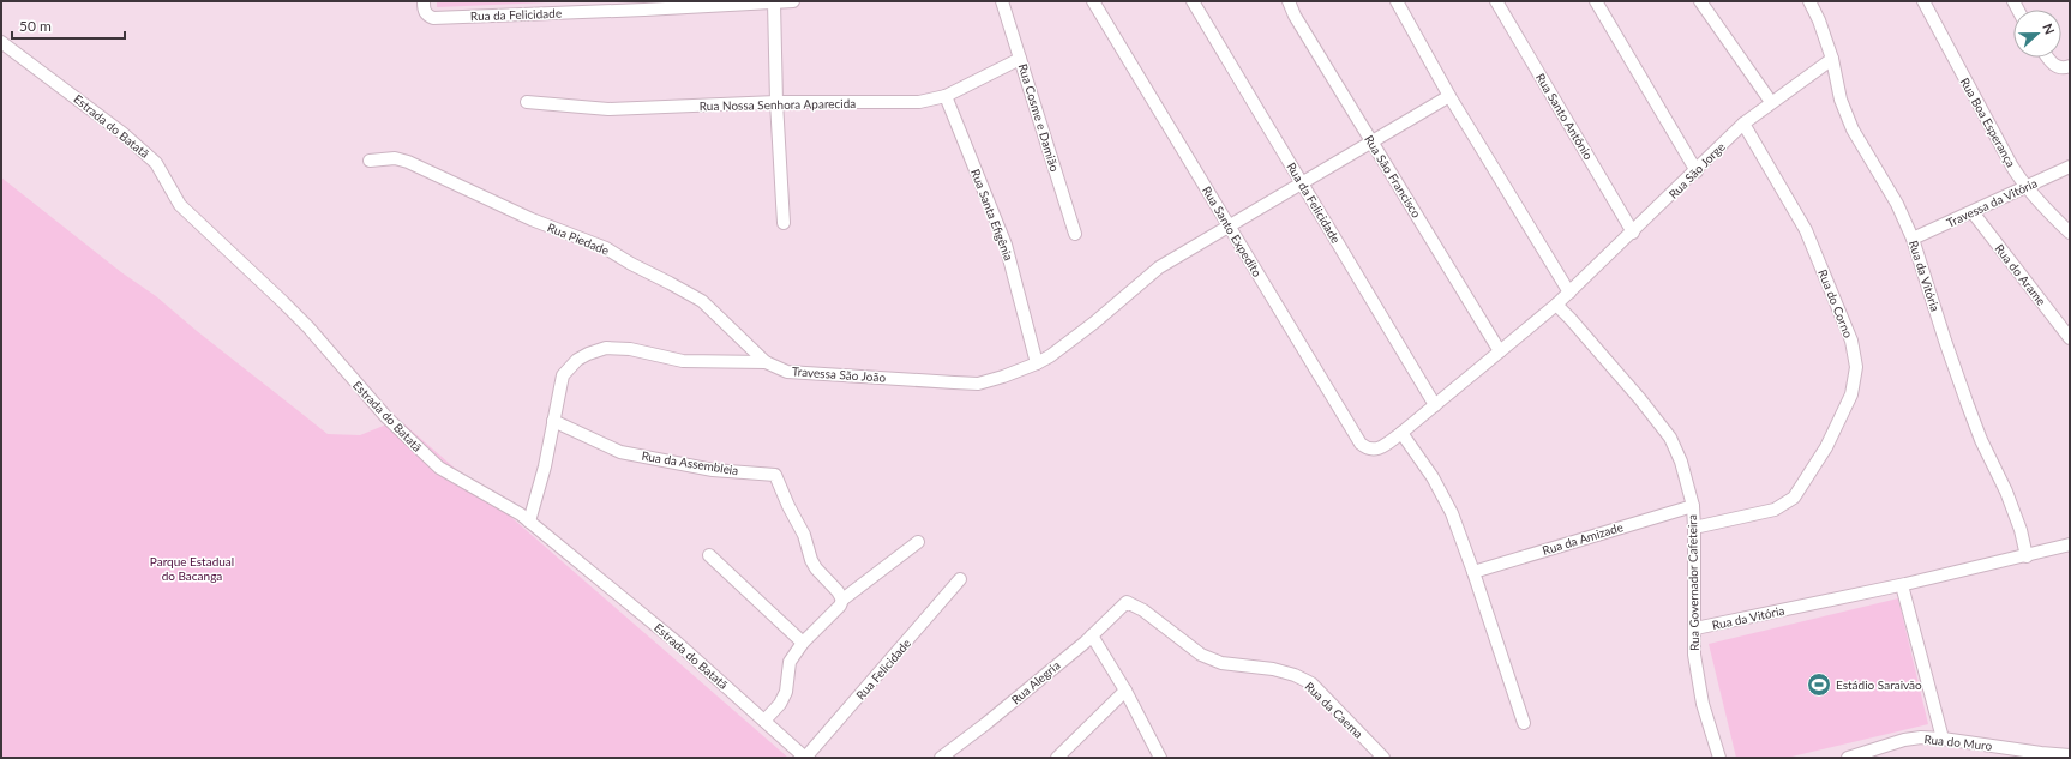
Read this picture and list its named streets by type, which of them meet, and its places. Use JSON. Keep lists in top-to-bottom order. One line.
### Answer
{"streets":{"street":["Rua da Felicidade","Rua Nossa Senhora Aparecida","Rua Santo Antônio","Rua Cosme e Damião","Rua Boa Esperança","Estrada do Batatã","Rua São Jorge","Rua São Francisco","Travessa da Vitória","Rua Santa Efigênia","Rua Santo Expedito","Rua Piedade","Rua do Arame","Rua da Vitória","Rua do Corno","Travessa São João","Rua da Assembleia","Rua da Amizade","Rua Governador Cafeteira","Rua Felicidade","Rua Alegria","Rua da Caema","Rua do Muro"]},"crossings":[["Rua da Felicidade","Rua São Jorge"],["Rua Nossa Senhora Aparecida","Rua Cosme e Damião"],["Rua Nossa Senhora Aparecida","Rua Santa Efigênia"],["Rua Santo Antônio","Rua São Jorge"],["Rua Boa Esperança","Travessa da Vitória"],["Estrada do Batatã","Travessa São João"],["Estrada do Batatã","Rua Felicidade"],["Rua São Jorge","Rua São Francisco"],["Rua São Jorge","Rua Santo Expedito"],["Rua São Jorge","Rua da Vitória"],["Rua São Jorge","Rua do Corno"],["Rua São Jorge","Rua Governador Cafeteira"],["Travessa da Vitória","Rua do Arame"],["Travessa da Vitória","Rua da Vitória"],["Rua Santa Efigênia","Travessa São João"],["Rua Santo Expedito","Travessa São João"],["Rua Piedade","Travessa São João"],["Rua da Vitória","Rua Governador Cafeteira"],["Rua do Corno","Rua Governador Cafeteira"],["Travessa São João","Rua da Assembleia"],["Rua da Amizade","Rua Governador Cafeteira"],["Rua Alegria","Rua da Caema"]],"parks":["Parque Estadual do Bacanga"],"places":{"sports":["Estádio Saraivão"]},"scale_bar":"50 m","north":"right"}
